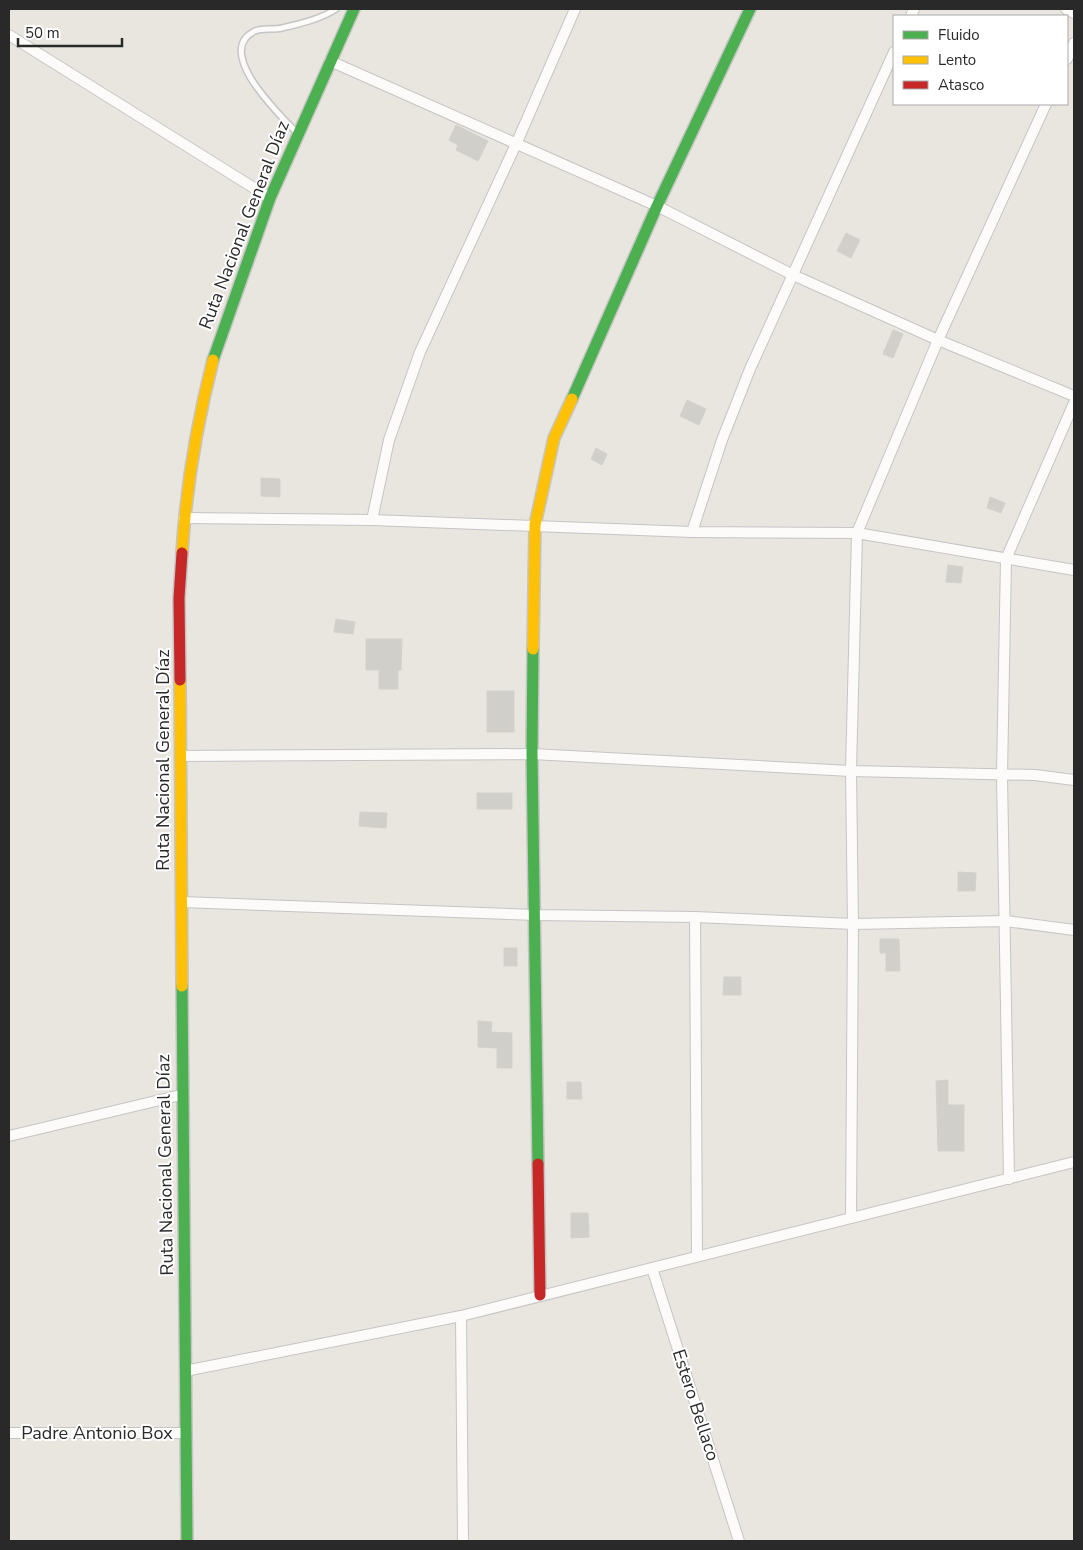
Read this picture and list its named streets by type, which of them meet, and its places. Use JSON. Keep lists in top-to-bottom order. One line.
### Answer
{"streets":{"main road":["Ruta Nacional General Díaz"],"street":["Estero Bellaco","Padre Antonio Box"]},"crossings":[["Ruta Nacional General Díaz","Padre Antonio Box"]],"legend":["Fluido","Lento","Atasco"],"scale_bar":"50 m"}
